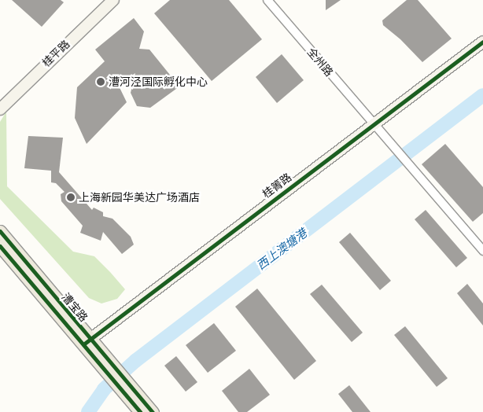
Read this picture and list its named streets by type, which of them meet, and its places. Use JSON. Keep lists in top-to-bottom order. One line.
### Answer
{"streets":{"main road":["漕宝路"],"street":["桂平路","全州路","桂箐路"]},"crossings":[["全州路","桂箐路"],["桂箐路","漕宝路"]],"water":["西上澳塘港"],"places":["漕河泾国际孵化中心","上海新园华美达广场酒店"]}
